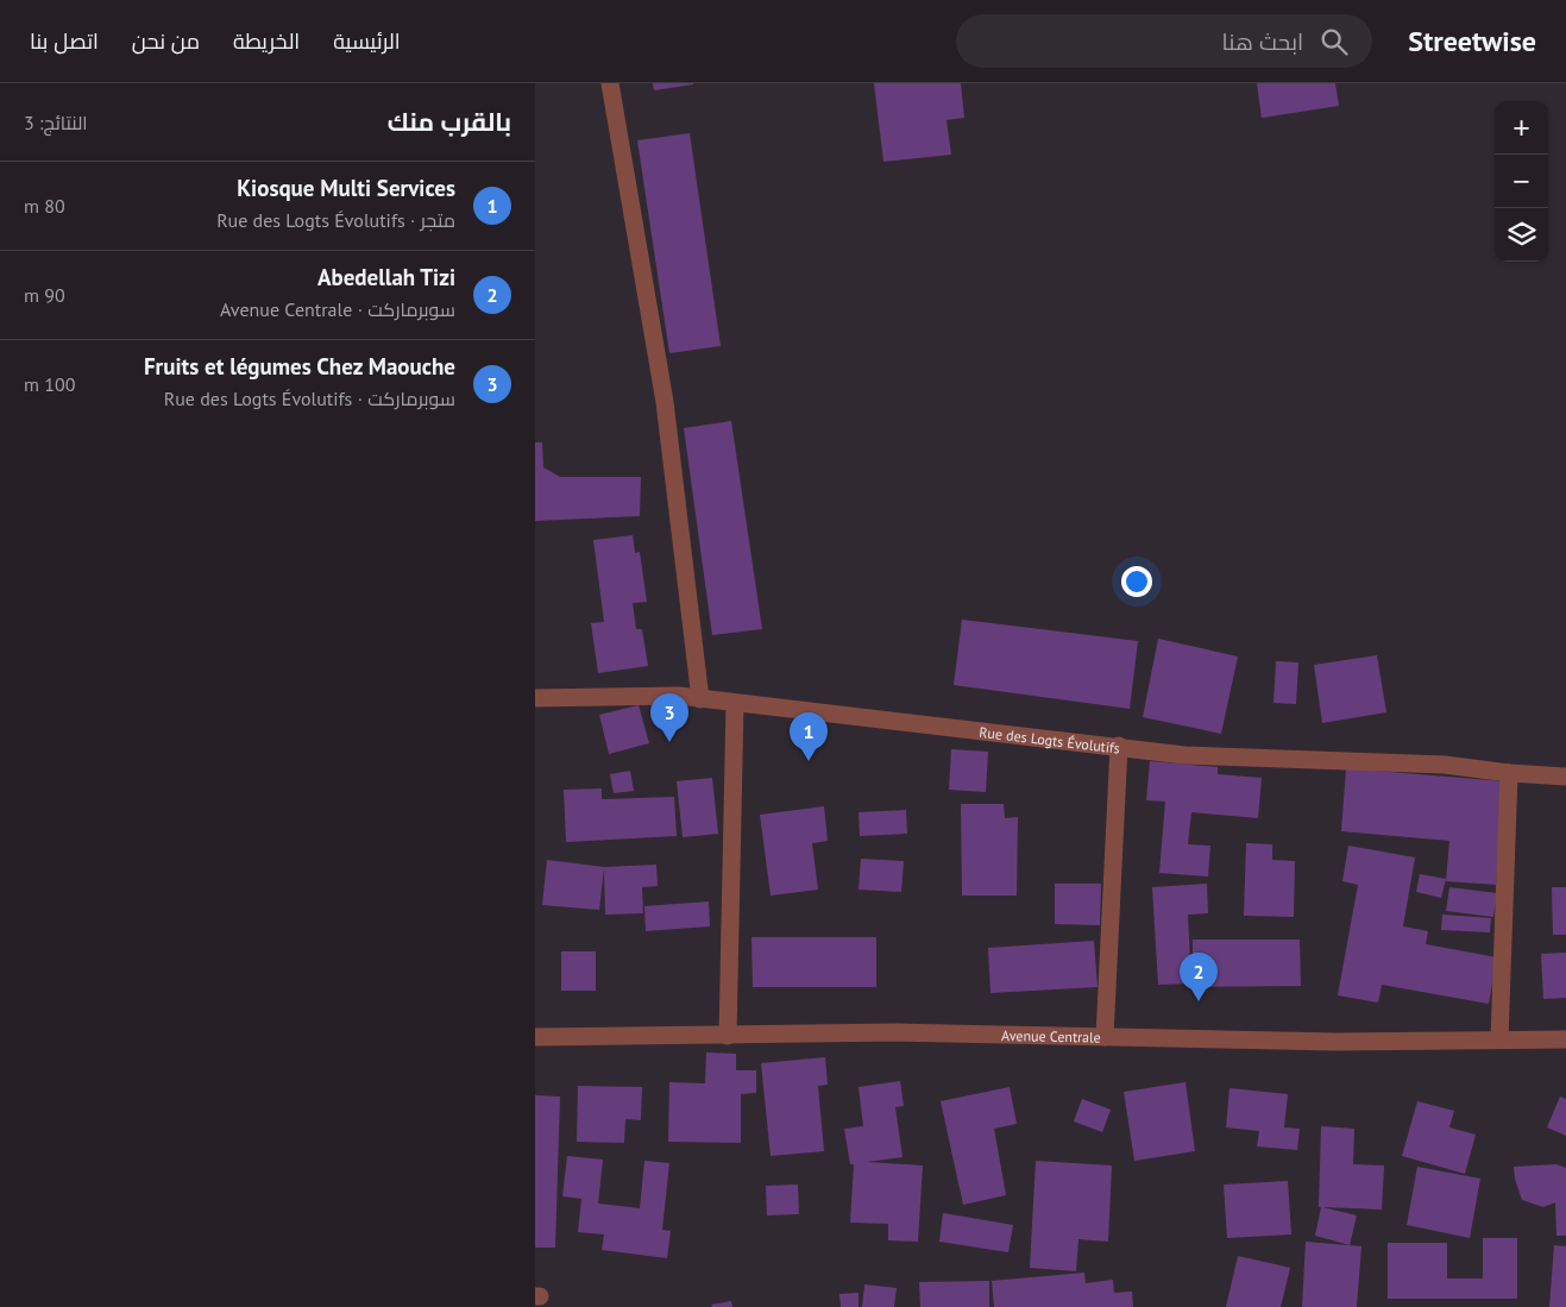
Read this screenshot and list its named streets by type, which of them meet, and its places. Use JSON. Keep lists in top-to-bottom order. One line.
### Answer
{"streets":{"street":["Rue des Logts Évolutifs","Avenue Centrale"]},"page":{"header":"Streetwise","search":"ابحث هنا","nav":["الرئيسية","الخريطة","من نحن","اتصل بنا"],"heading":["بالقرب منك","النتائج: 3"],"map_buttons":["+","−"],"list":[{"mark":"1","name":"Kiosque Multi Services","note":"متجر · Rue des Logts Évolutifs","value":"80 m"},{"mark":"2","name":"Abedellah Tizi","note":"سوبرماركت · Avenue Centrale","value":"90 m"},{"mark":"3","name":"Fruits et légumes Chez Maouche","note":"سوبرماركت · Rue des Logts Évolutifs","value":"100 m"}],"pins":["3","1","2"]}}
